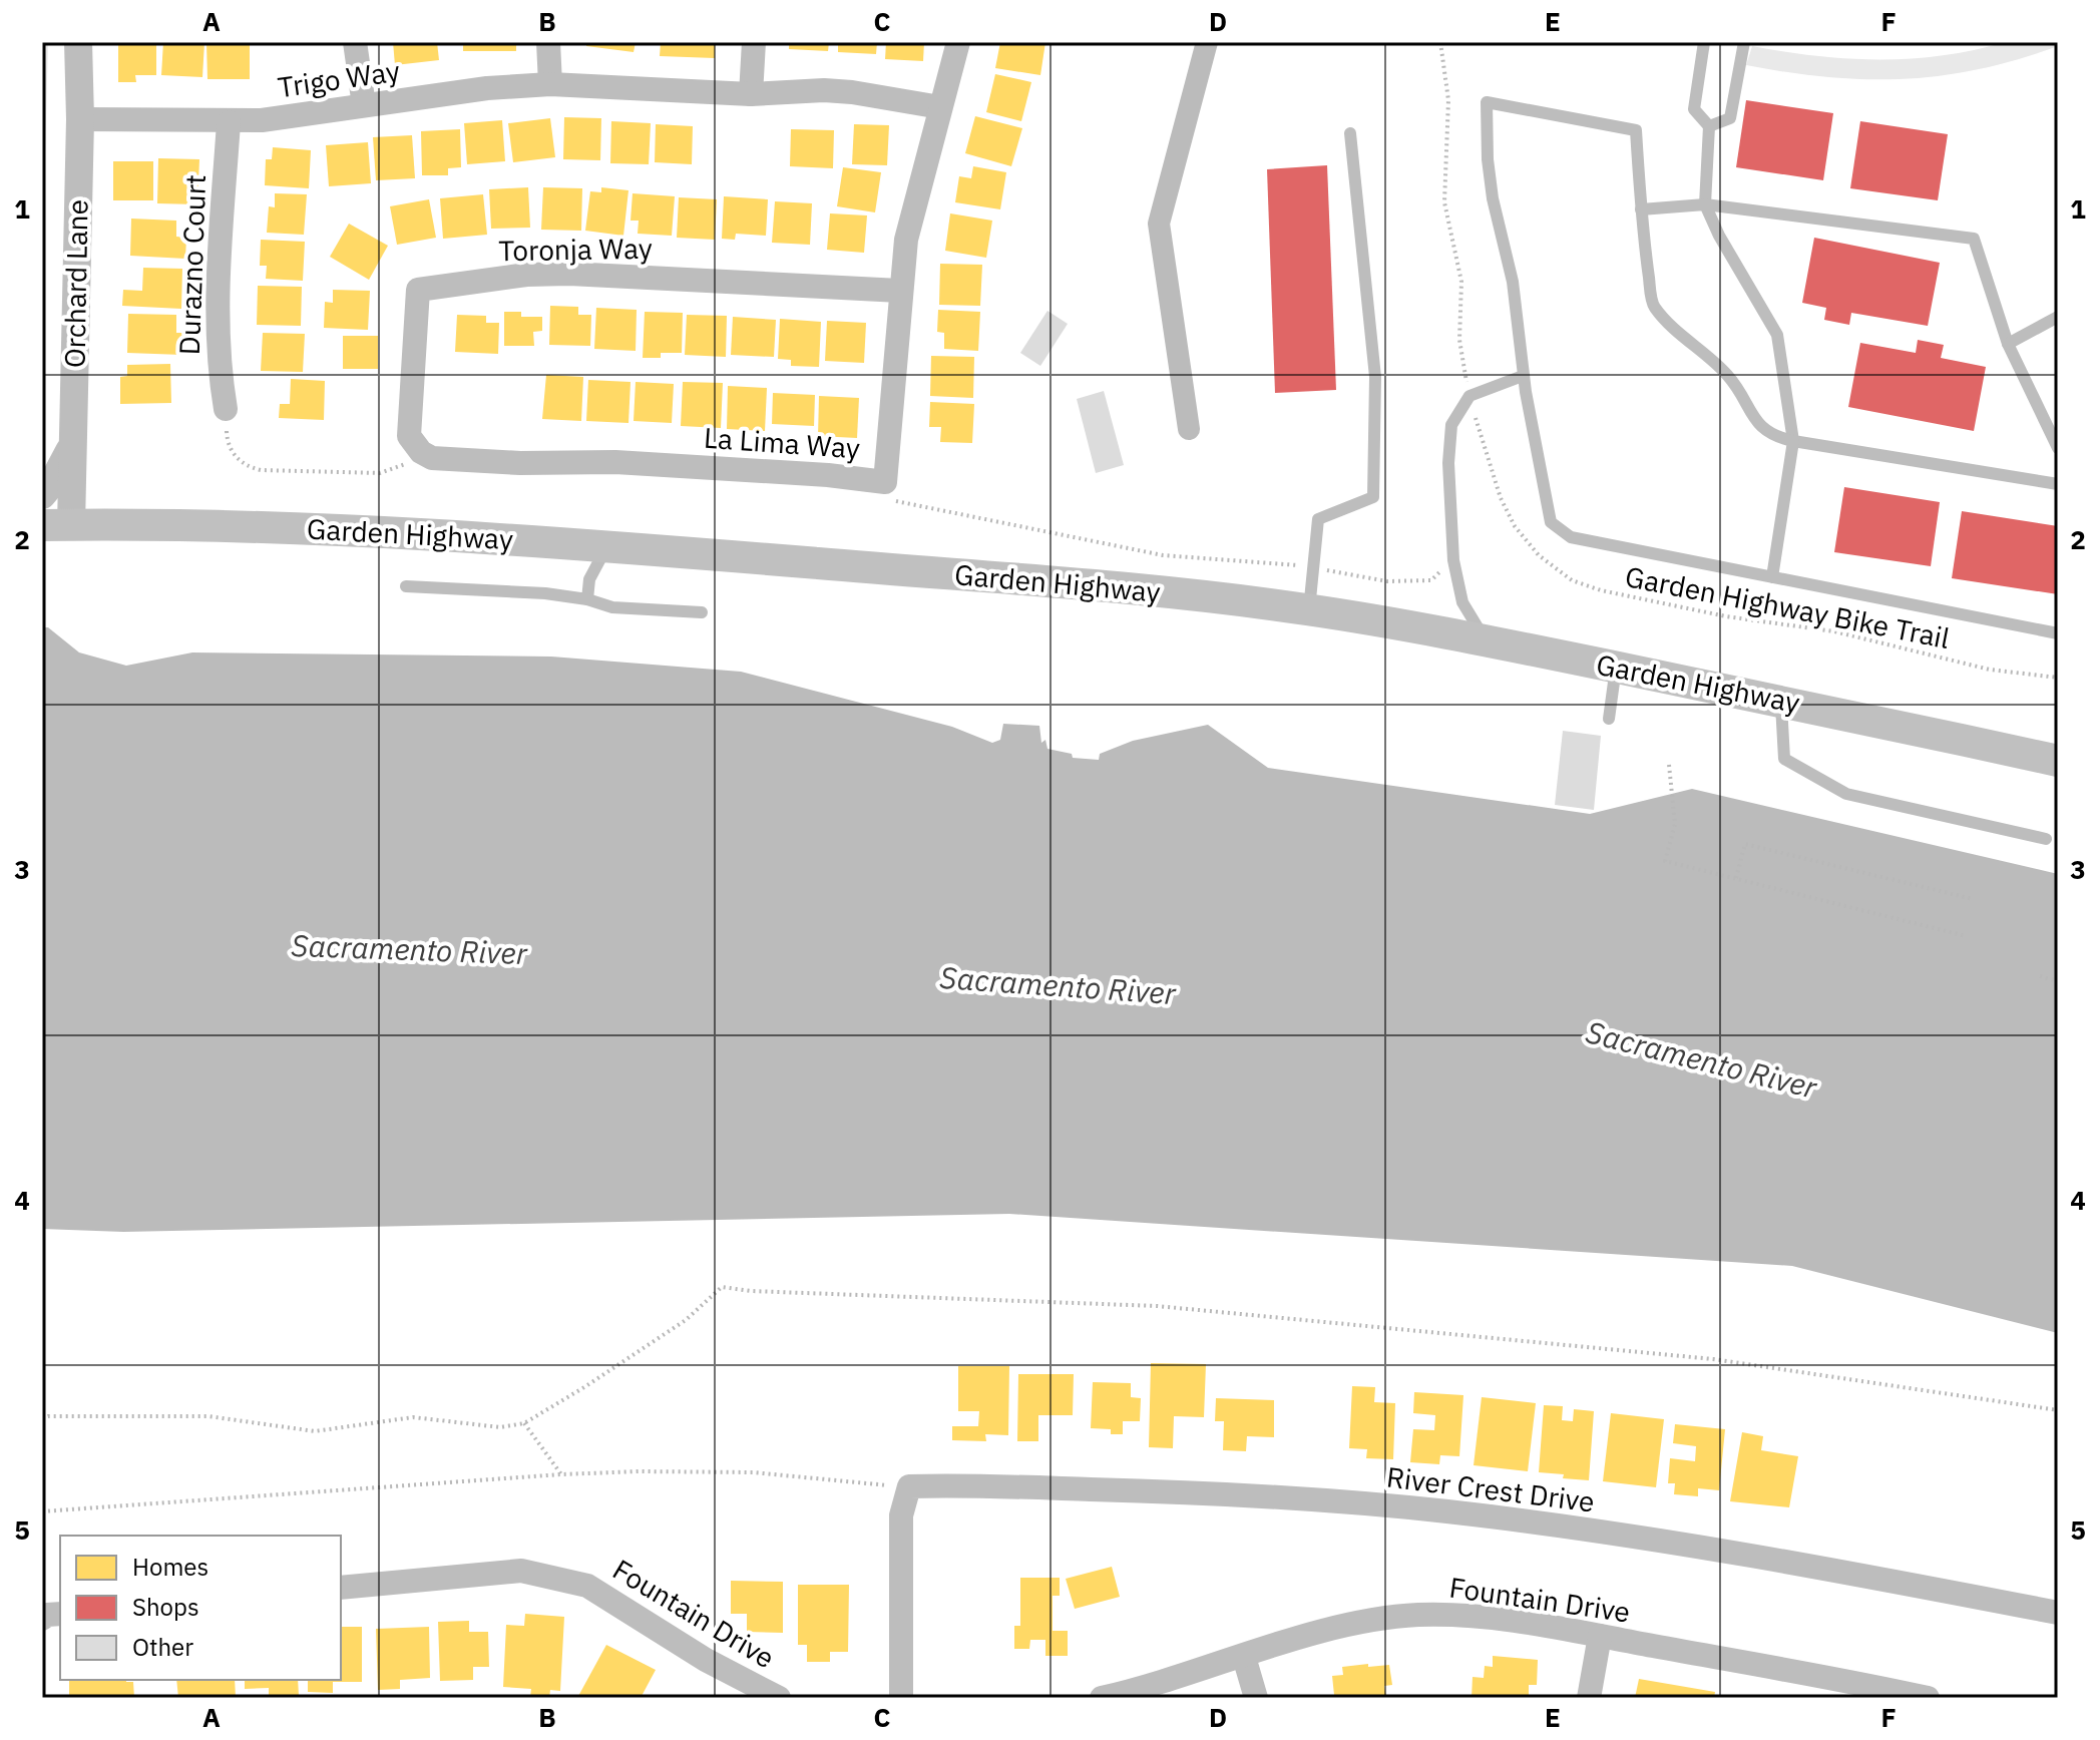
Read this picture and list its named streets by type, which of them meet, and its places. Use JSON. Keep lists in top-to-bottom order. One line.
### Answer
{"streets":{"main road":["Garden Highway"],"street":["Trigo Way","Toronja Way","Durazno Court","Orchard Lane","La Lima Way","River Crest Drive","Fountain Drive"],"path":["Garden Highway Bike Trail"]},"crossings":[["Trigo Way","Durazno Court"],["Trigo Way","Orchard Lane"],["Trigo Way","La Lima Way"],["Toronja Way","La Lima Way"],["Orchard Lane","Garden Highway"]],"water":["Sacramento River"],"legend":["Homes","Shops","Other"],"grid":{"columns":["A","B","C","D","E","F"],"rows":["1","2","3","4","5"]}}
